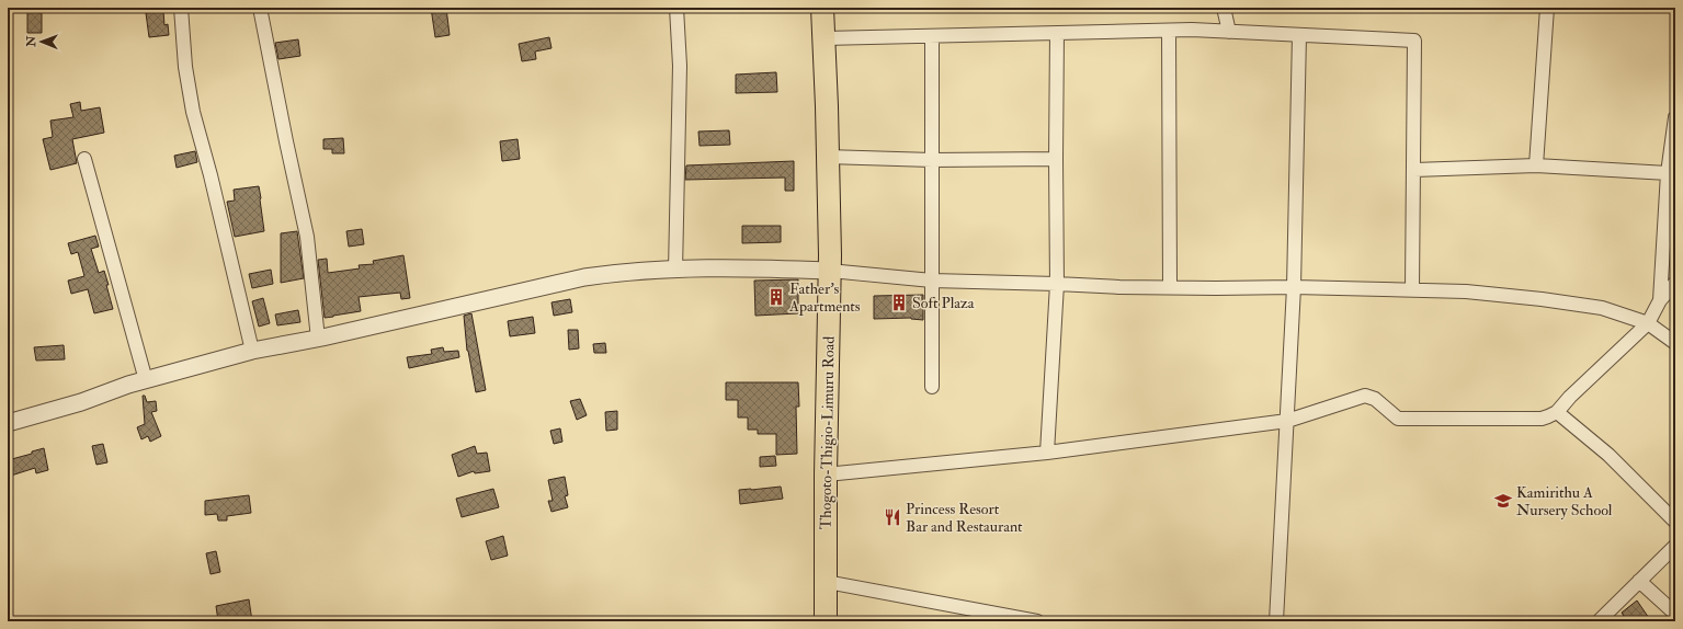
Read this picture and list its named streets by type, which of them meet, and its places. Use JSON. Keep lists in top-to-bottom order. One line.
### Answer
{"streets":{"highway":["Thogoto-Thigio-Limuru Road"]},"places":{"building":["Father's Apartments","Soft Plaza"],"school or university":["Kamirithu A Nursery School"],"restaurant":["Princess Resort Bar and Restaurant"]},"north":"left"}
